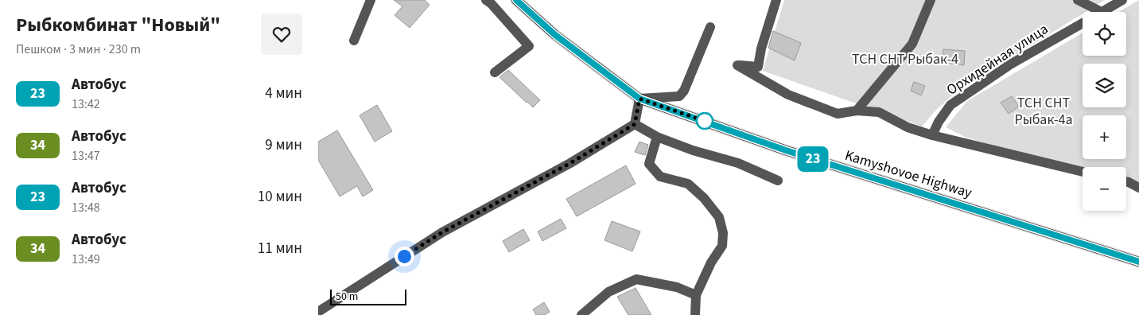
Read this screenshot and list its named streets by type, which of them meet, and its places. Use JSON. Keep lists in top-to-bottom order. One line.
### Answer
{"streets":{"main road":["Kamyshovoe Highway"],"street":["Орхидейная улица"]},"parks":["ТСН СНТ Рыбак-4","ТСН СНТ Рыбак-4а"],"lines":["bus line 23"],"scale_bar":"50 m","page":{"heading":["Рыбкомбинат \"Новый\"","Пешком · 3 мин · 230 m"],"on_map":"23","map_buttons":["+","−"],"list":[{"mark":"23","name":"Автобус","note":"13:42","value":"4 мин"},{"mark":"34","name":"Автобус","note":"13:47","value":"9 мин"},{"mark":"23","name":"Автобус","note":"13:48","value":"10 мин"},{"mark":"34","name":"Автобус","note":"13:49","value":"11 мин"}],"scale":"50 m"}}
